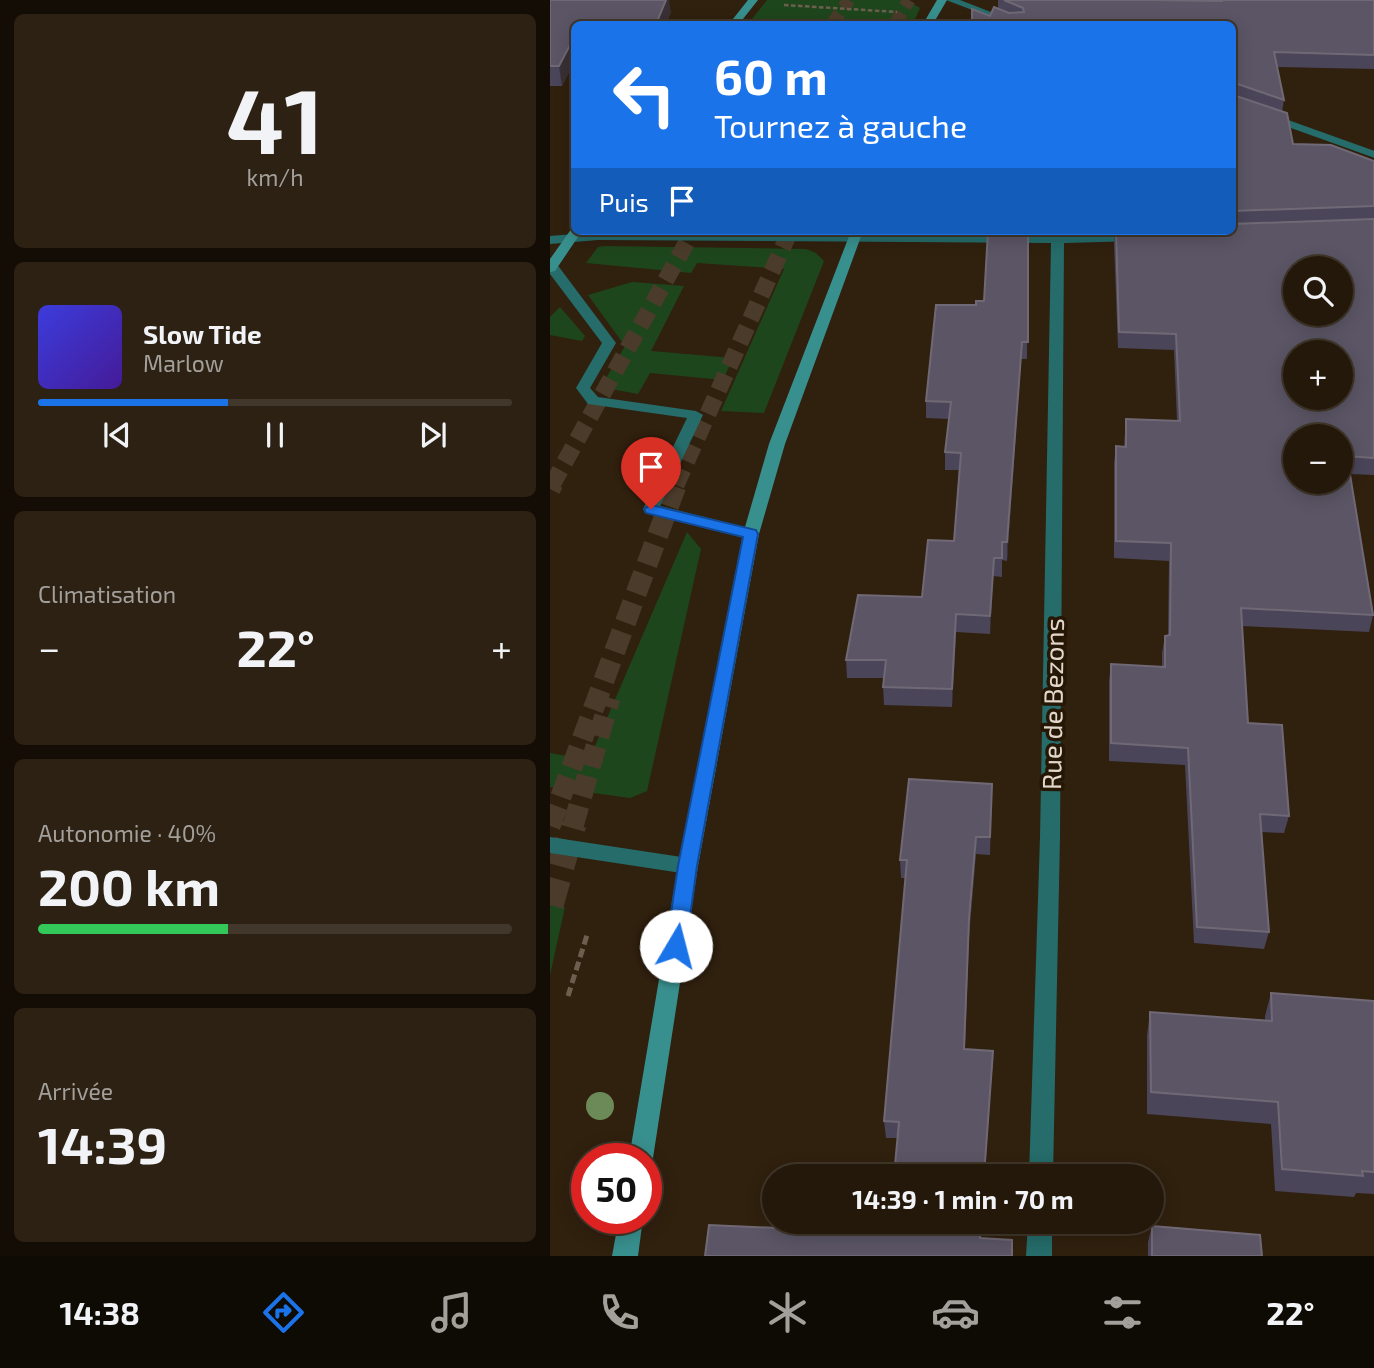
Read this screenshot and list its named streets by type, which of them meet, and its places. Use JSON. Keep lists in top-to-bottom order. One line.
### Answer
{"streets":{"street":["Rue de Bezons"]},"page":{"tile":[["41","km/h"],"Climatisation",["Autonomie · 40%","200 km"],["Arrivée","14:39"]],"turn":["60 m","Tournez à gauche"],"then":"Puis","map_buttons":["+","−"],"song":["Slow Tide","Marlow"],"heat":["−","22°","+"],"limit":"50","trip":"14:39 · 1 min · 70 m","tabs":["14:38","22°"]}}
